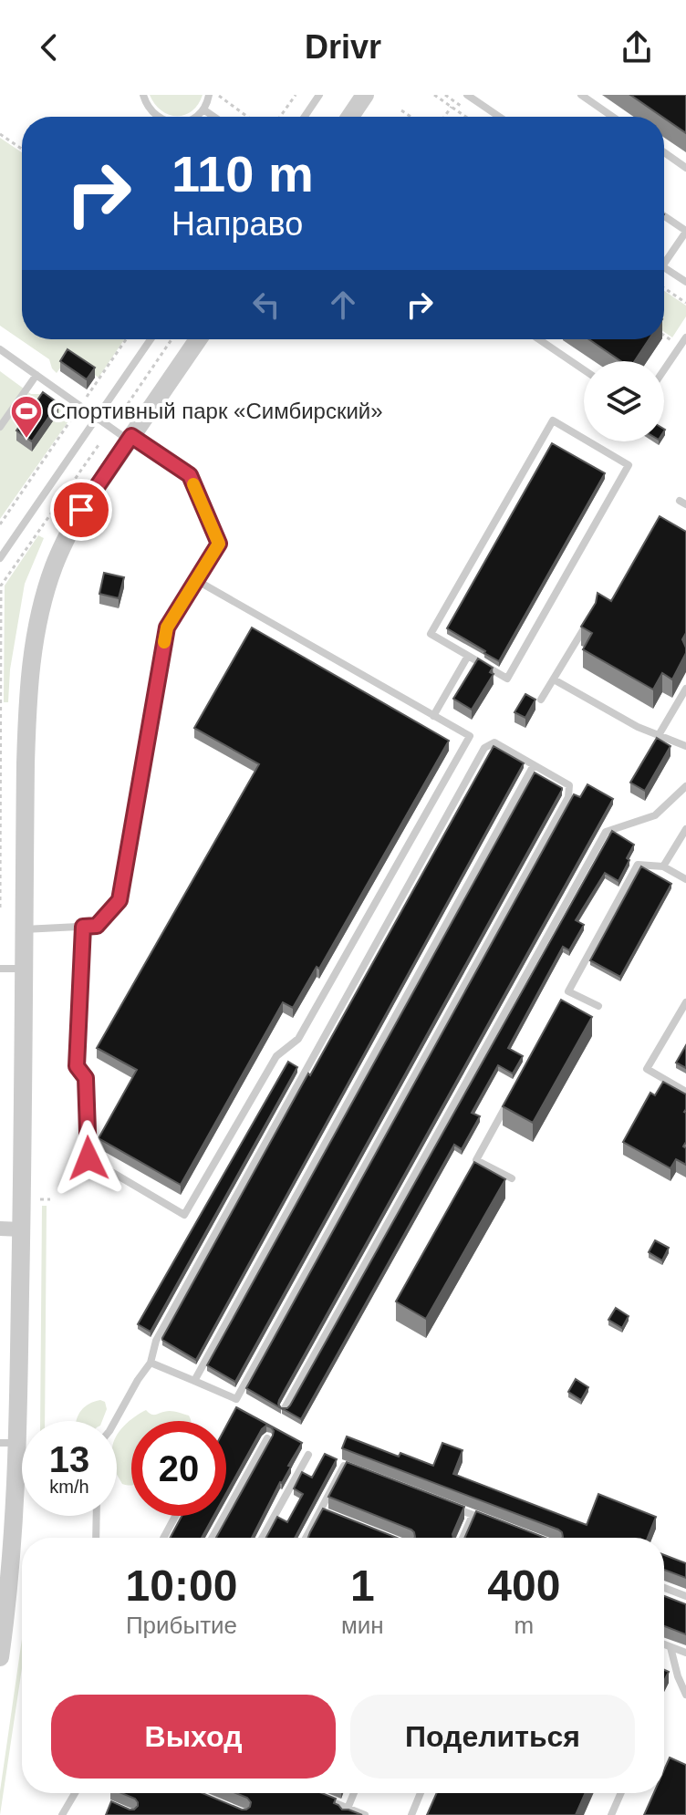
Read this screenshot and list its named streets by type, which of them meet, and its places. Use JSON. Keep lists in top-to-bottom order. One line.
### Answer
{"places":{"sports":["Спортивный парк «Симбирский»"]},"page":{"header":"Drivr","turn":["110 m","Направо"],"speed":"13 km/h","limit":"20","eta":["10:00","Прибытие","1","мин","400","m"],"buttons":["Выход","Поделиться"]}}
